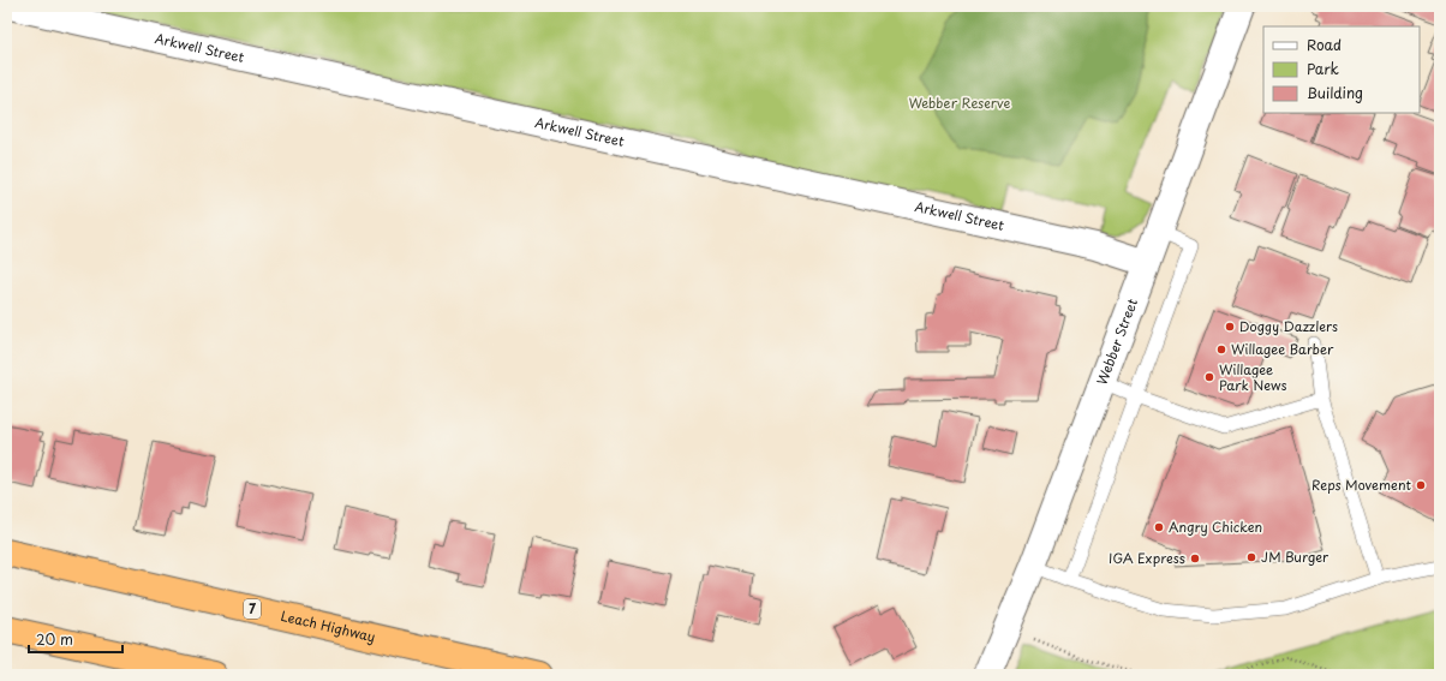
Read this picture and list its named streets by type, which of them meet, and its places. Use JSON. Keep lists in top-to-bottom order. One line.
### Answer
{"streets":{"highway":["7","Leach Highway"],"street":["Arkwell Street","Webber Street"]},"crossings":[["Arkwell Street","Webber Street"]],"parks":["Webber Reserve"],"places":["Doggy Dazzlers","Willagee Barber","Willagee Park News","Reps Movement","Angry Chicken","JM Burger","IGA Express"],"legend":["Road","Park","Building"],"scale_bar":"20 m"}
